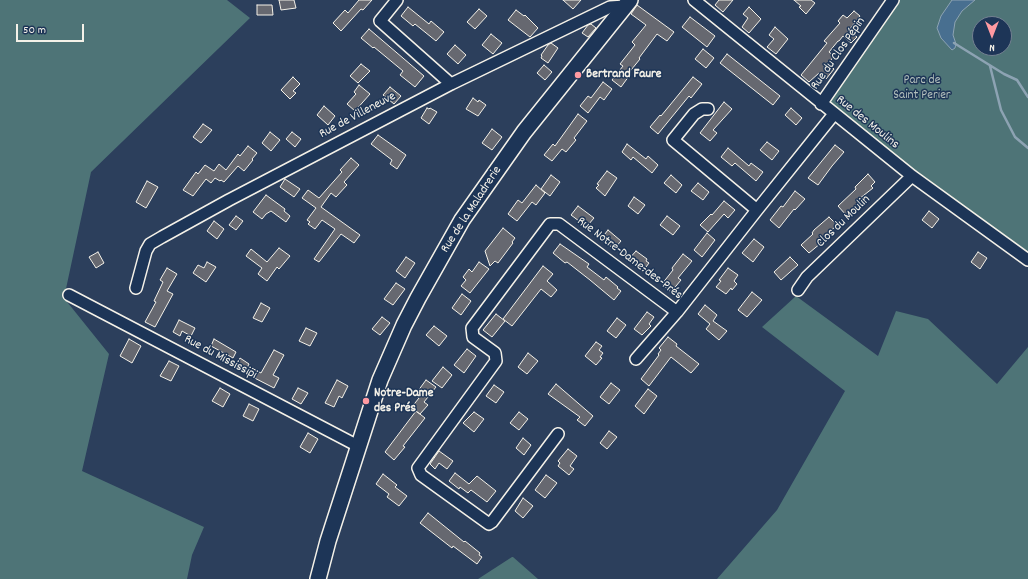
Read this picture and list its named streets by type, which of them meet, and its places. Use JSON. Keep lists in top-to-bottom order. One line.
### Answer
{"streets":{"main road":["Rue de la Maladrerie"],"street":["Rue du Clos Pépin","Rue de Villeneuve","Rue des Moulins","Clos du Moulin","Rue Notre-Dame-des-Prés","Rue du Mississipi"]},"crossings":[["Rue du Clos Pépin","Rue des Moulins"],["Rue de Villeneuve","Rue de la Maladrerie"],["Rue des Moulins","Clos du Moulin"],["Rue des Moulins","Rue Notre-Dame-des-Prés"],["Rue de la Maladrerie","Rue du Mississipi"]],"parks":["Parc de Saint Perier"],"places":["Bertrand Faure","Notre-Dame des Prés"],"scale_bar":"50 m","north":"bottom"}
